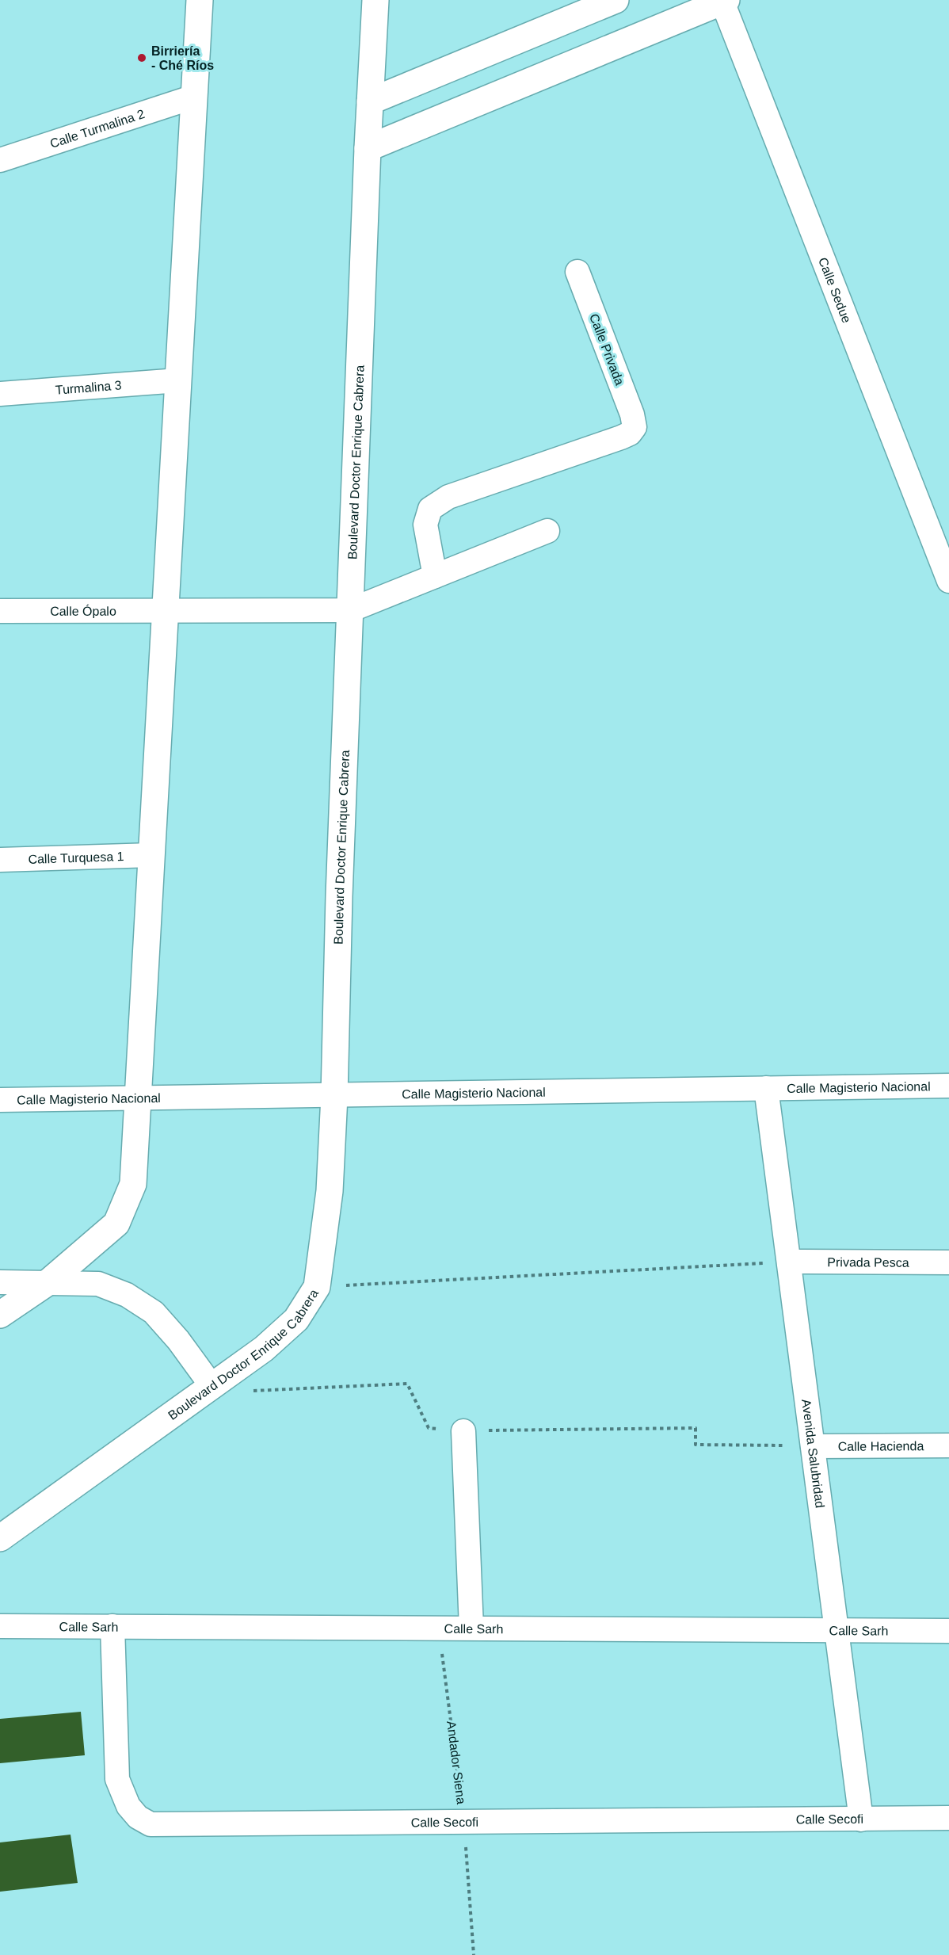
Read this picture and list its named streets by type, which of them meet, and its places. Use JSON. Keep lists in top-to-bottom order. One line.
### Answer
{"streets":{"main road":["Boulevard Doctor Enrique Cabrera"],"street":["Calle Turmalina 2","Calle Sedue","Calle Privada","Turmalina 3","Calle Ópalo","Calle Turquesa 1","Calle Magisterio Nacional","Privada Pesca","Calle Hacienda","Avenida Salubridad","Calle Sarh","Calle Secofi"],"path":["Andador Siena"]},"crossings":[["Boulevard Doctor Enrique Cabrera","Calle Ópalo"],["Boulevard Doctor Enrique Cabrera","Calle Magisterio Nacional"],["Calle Magisterio Nacional","Avenida Salubridad"],["Privada Pesca","Avenida Salubridad"],["Calle Hacienda","Avenida Salubridad"],["Avenida Salubridad","Calle Sarh"],["Avenida Salubridad","Calle Secofi"],["Calle Sarh","Andador Siena"],["Calle Sarh","Calle Secofi"],["Andador Siena","Calle Secofi"]],"places":["Birriería - Ché Ríos"]}
